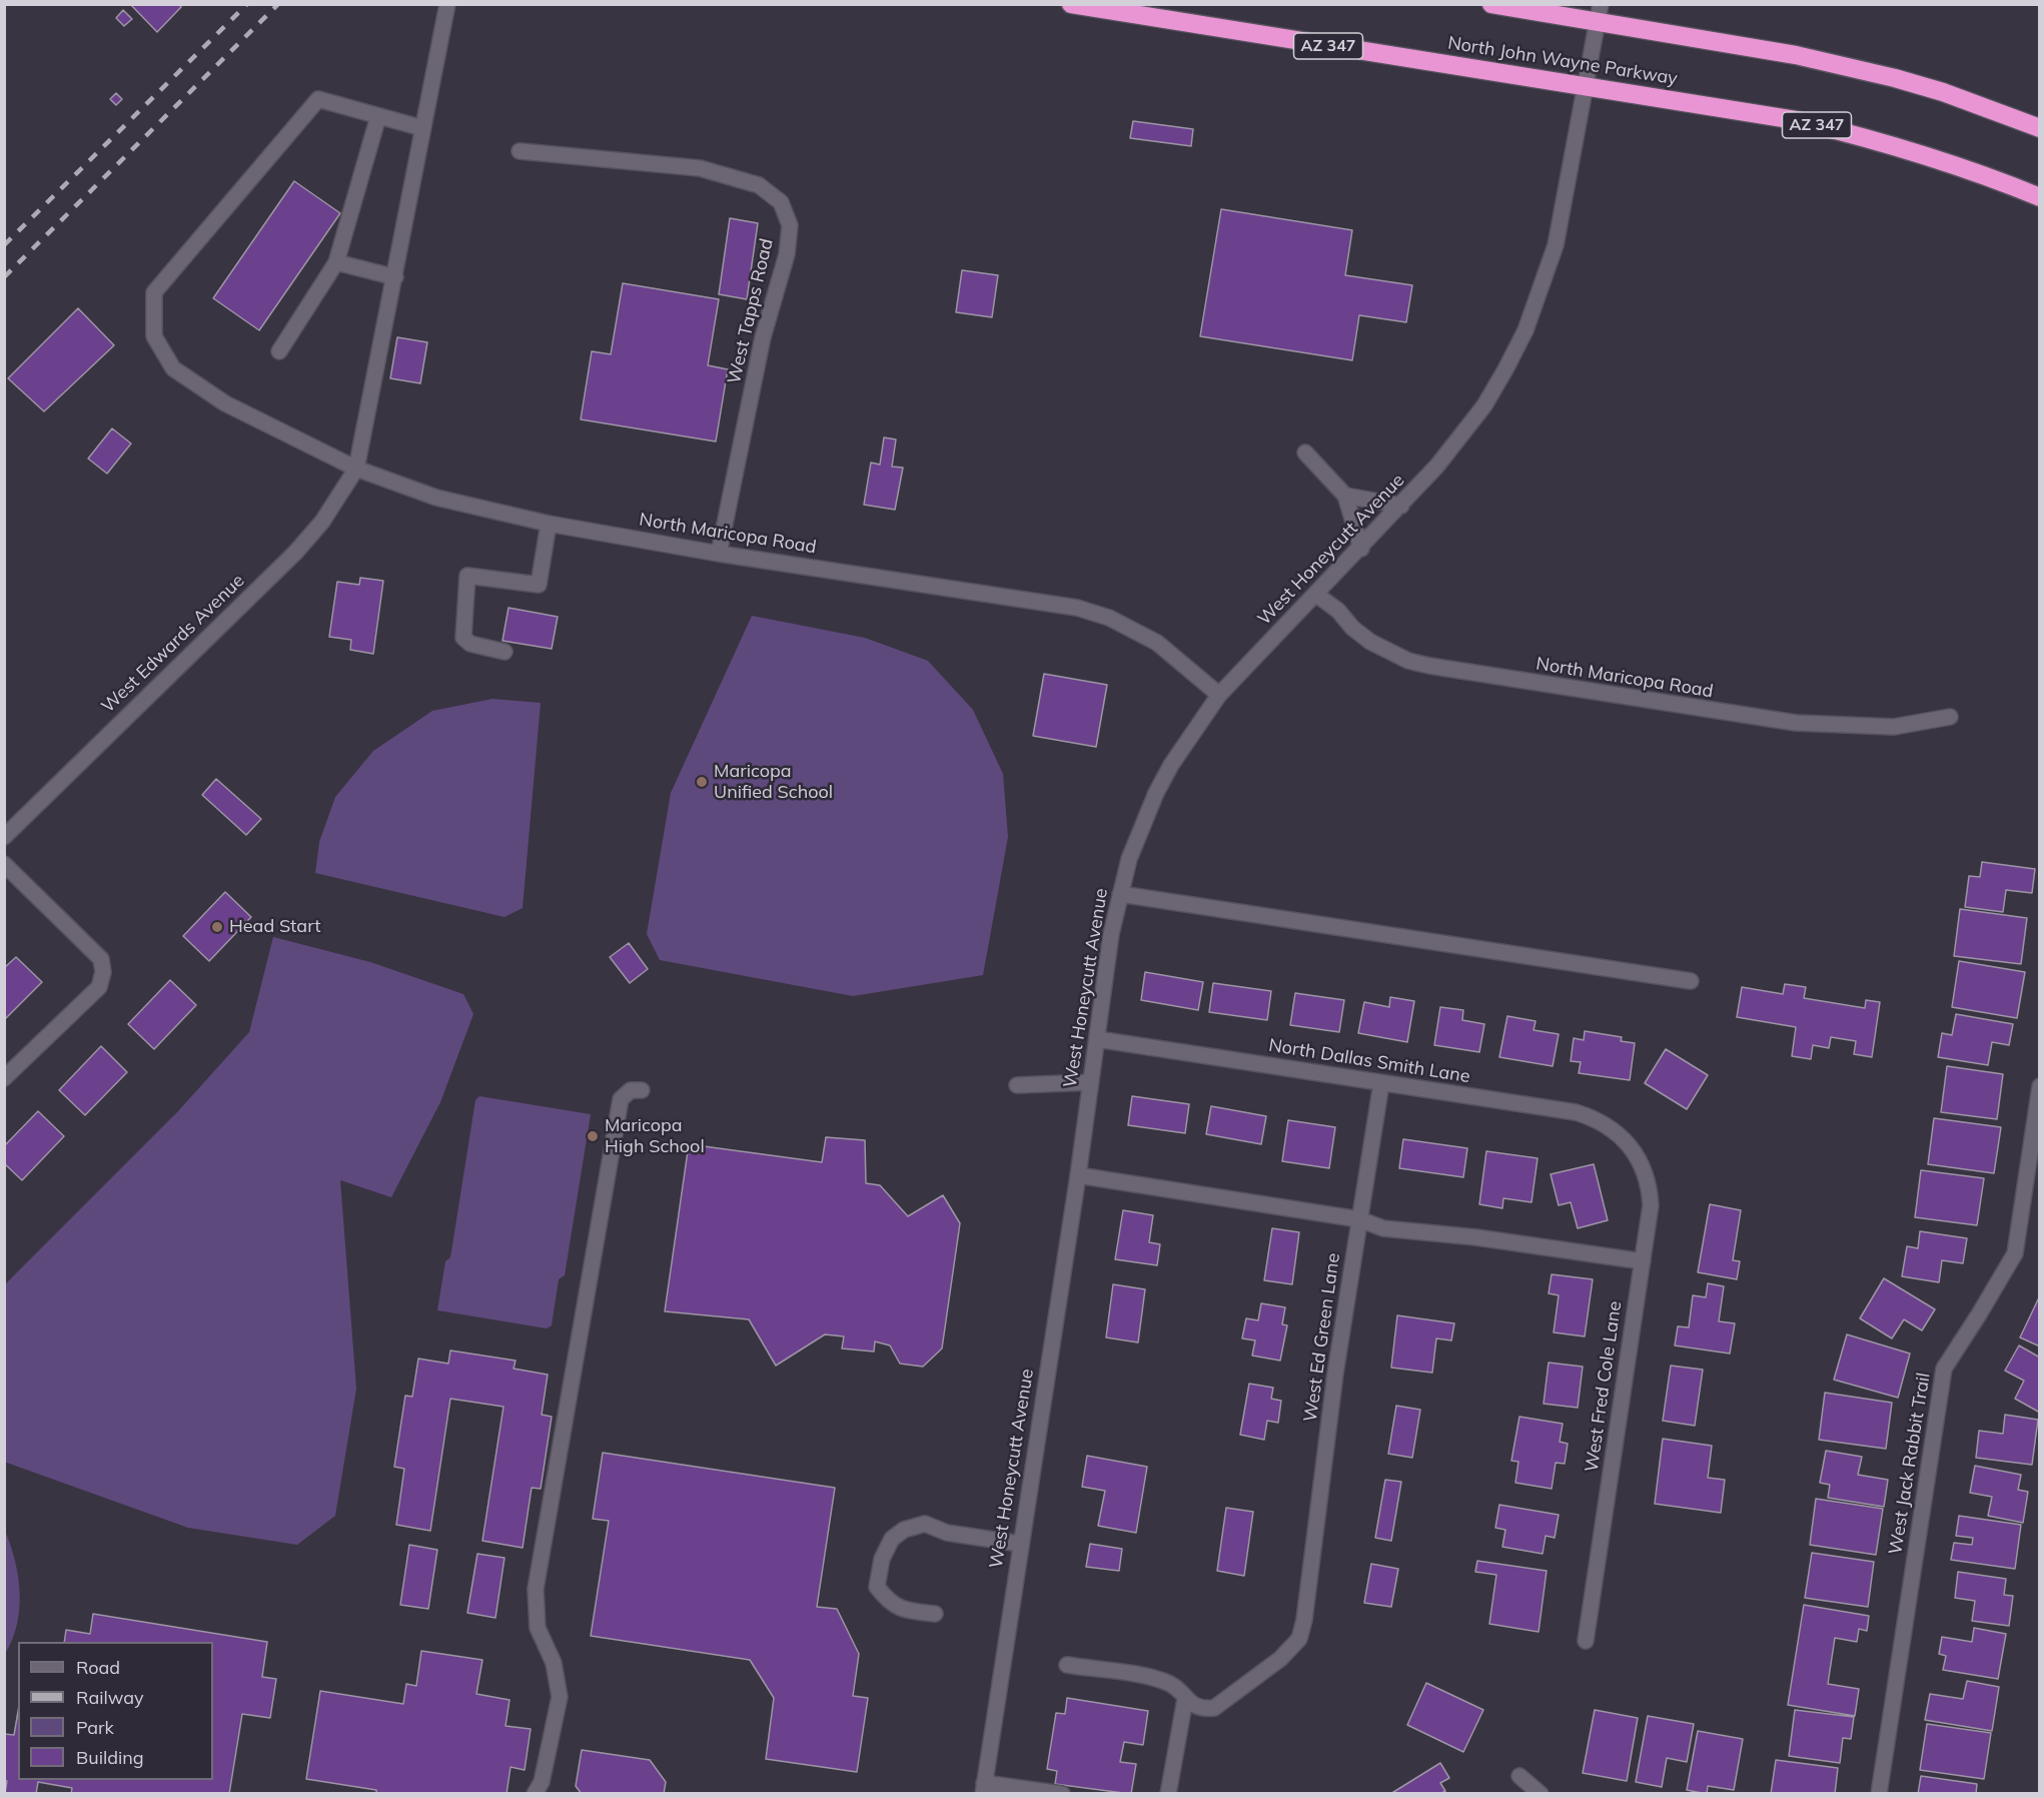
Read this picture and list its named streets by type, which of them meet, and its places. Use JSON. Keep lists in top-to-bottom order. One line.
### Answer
{"streets":{"highway":["AZ 347","North John Wayne Parkway"],"street":["West Tapps Road","North Maricopa Road","West Honeycutt Avenue","West Edwards Avenue","North Dallas Smith Lane","West Ed Green Lane","West Fred Cole Lane","West Jack Rabbit Trail"]},"crossings":[["North John Wayne Parkway","West Honeycutt Avenue"],["West Tapps Road","North Maricopa Road"],["North Maricopa Road","West Honeycutt Avenue"],["North Maricopa Road","West Edwards Avenue"],["West Honeycutt Avenue","North Dallas Smith Lane"],["North Dallas Smith Lane","West Ed Green Lane"],["North Dallas Smith Lane","West Fred Cole Lane"]],"places":["Maricopa Unified School","Head Start","Maricopa High School"],"legend":["Road","Railway","Park","Building"]}
